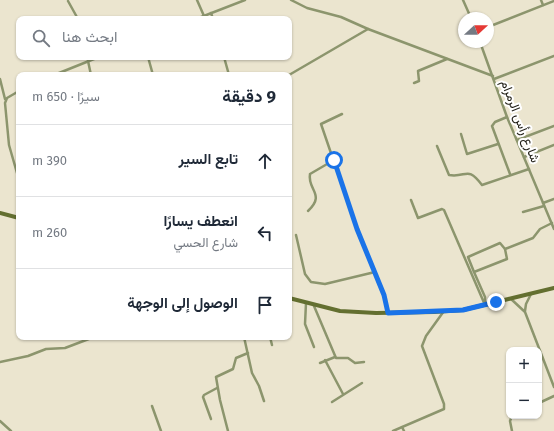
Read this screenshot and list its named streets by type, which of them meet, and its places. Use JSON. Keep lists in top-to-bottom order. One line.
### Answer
{"streets":{"street":["شارع رأس الرمرام"]},"north":"right","page":{"search":"ابحث هنا","heading":["9 دقيقة","سيرًا · 650 m"],"list":[["تابع السير","390 m"],["انعطف يسارًا","شارع الحسي","260 m"],"الوصول إلى الوجهة"],"map_buttons":["+","−"]}}
